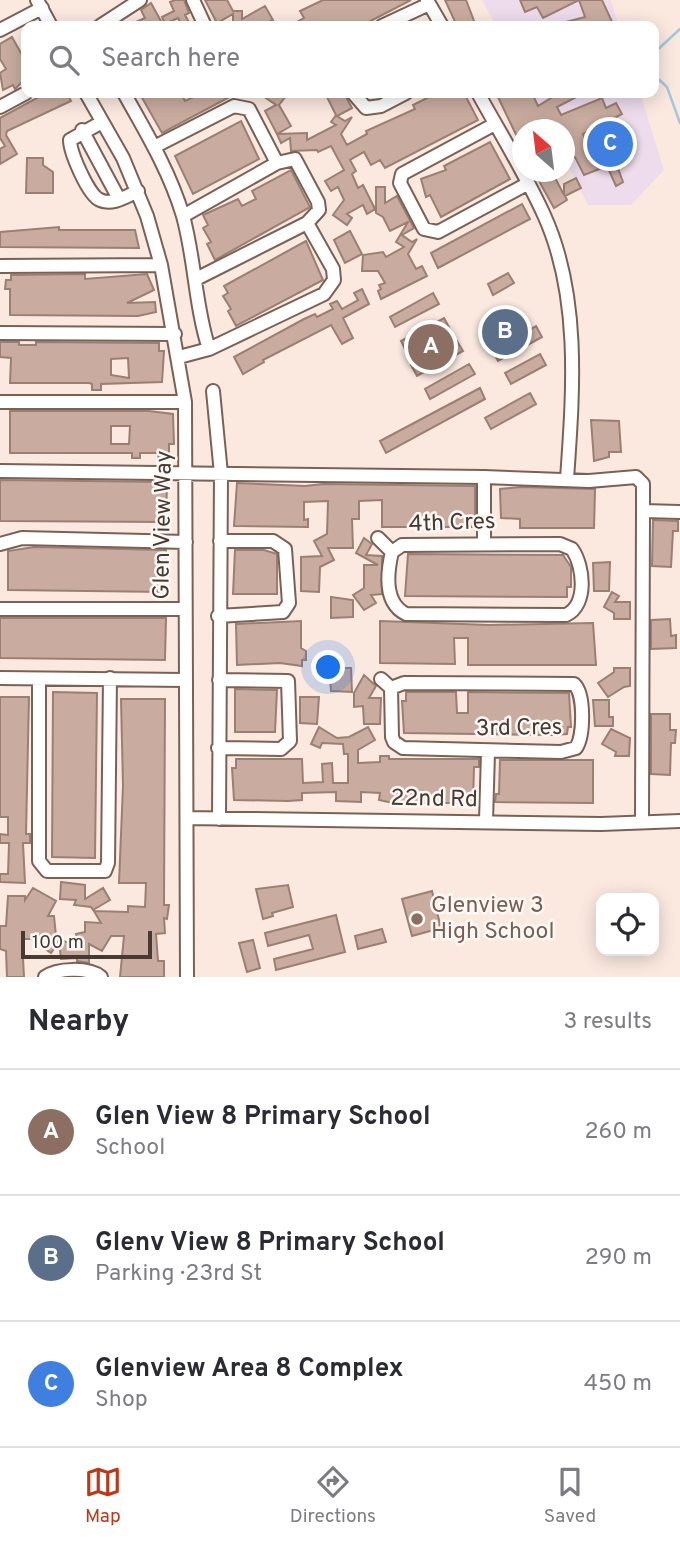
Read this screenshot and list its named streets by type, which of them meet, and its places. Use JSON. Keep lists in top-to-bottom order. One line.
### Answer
{"streets":{"street":["4th Cres","Glen View Way","3rd Cres","22nd Rd"]},"crossings":[["Glen View Way","22nd Rd"]],"places":["Glenview 3 High School"],"scale_bar":"100 m","north":"top left","page":{"search":"Search here","pins":["C","B","A"],"scale":"100 m","heading":["Nearby","3 results"],"list":[{"mark":"A","name":"Glen View 8 Primary School","note":"School","value":"260 m"},{"mark":"B","name":"Glenv View 8 Primary School","note":"Parking · 23rd St","value":"290 m"},{"mark":"C","name":"Glenview Area 8 Complex","note":"Shop","value":"450 m"}],"nav":["Map","Directions","Saved"]}}
